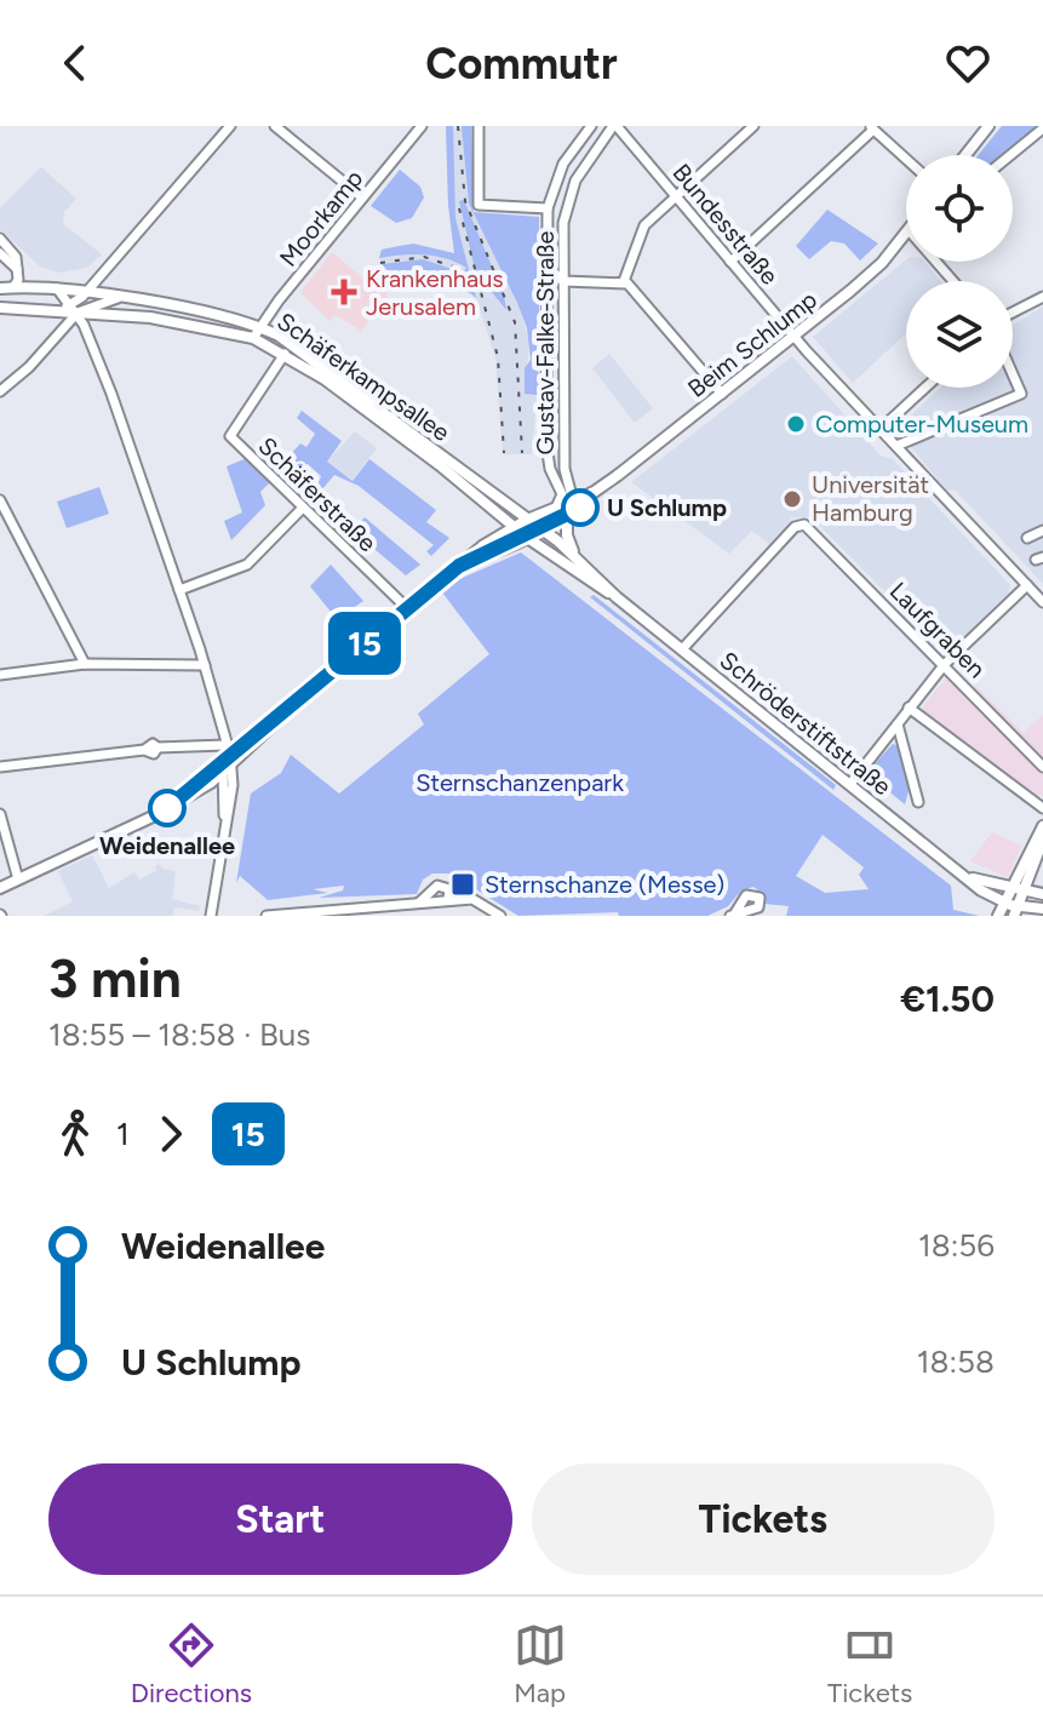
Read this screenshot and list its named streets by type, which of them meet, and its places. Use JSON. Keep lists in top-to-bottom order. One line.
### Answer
{"streets":{"main road":["Beim Schlump","Schäferkampsallee","Schröderstiftstraße"],"street":["Moorkamp","Bundesstraße","Gustav-Falke-Straße","Schäferstraße","Laufgraben"]},"crossings":[["Moorkamp","Schäferkampsallee"],["Bundesstraße","Gustav-Falke-Straße"],["Bundesstraße","Beim Schlump"],["Gustav-Falke-Straße","Beim Schlump"],["Beim Schlump","Schäferkampsallee"],["Beim Schlump","Schröderstiftstraße"],["Schäferkampsallee","Schäferstraße"],["Schäferkampsallee","Schröderstiftstraße"],["Laufgraben","Schröderstiftstraße"]],"parks":["Sternschanzenpark"],"places":{"health":["Krankenhaus Jerusalem"],"other":["Computer-Museum","Universität Hamburg","U Schlump","Weidenallee"],"transit":["Sternschanze (Messe)"]},"lines":["bus line 15"],"page":{"header":"Commutr","on_map":"15","heading":["3 min","18:55 – 18:58 · Bus","€1.50"],"legs":["1","15"],"list":[{"name":"Weidenallee","value":"18:56"},{"name":"U Schlump","value":"18:58"}],"buttons":["Start","Tickets"],"tabs":["Directions","Map","Tickets"]}}
